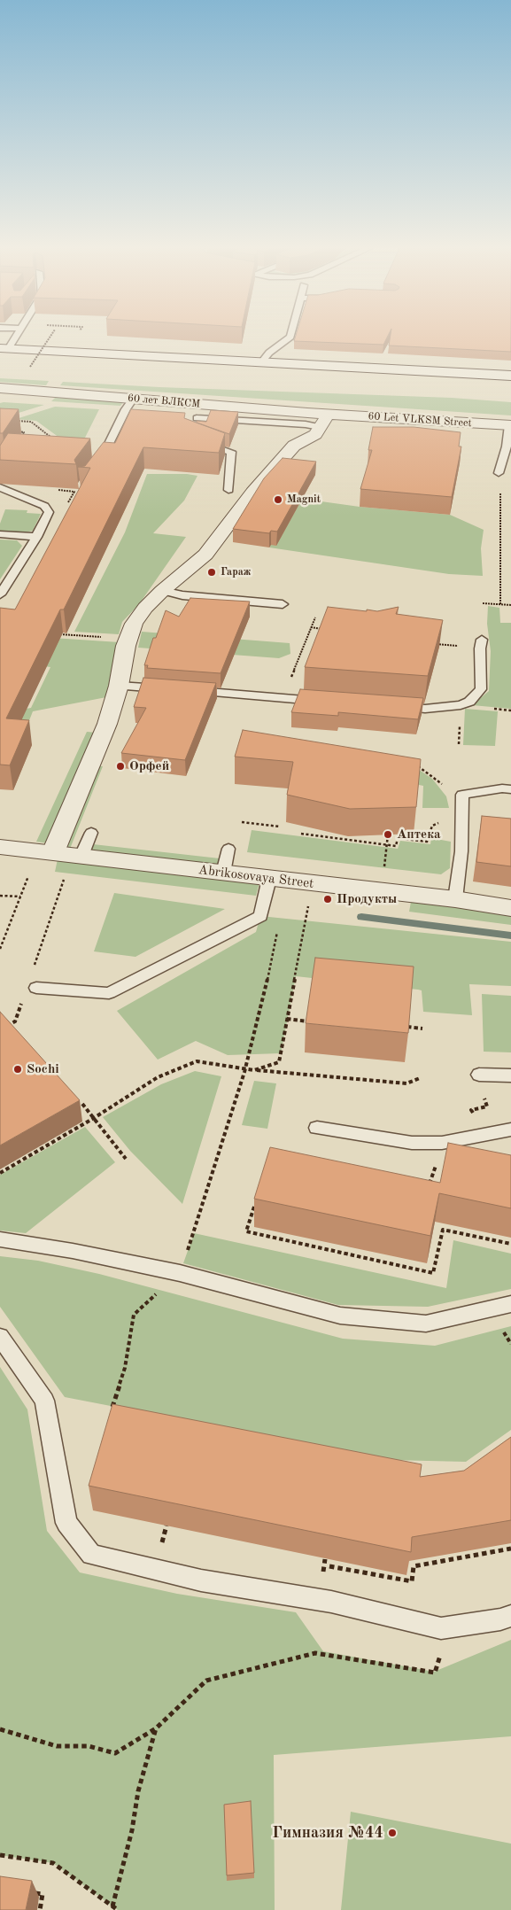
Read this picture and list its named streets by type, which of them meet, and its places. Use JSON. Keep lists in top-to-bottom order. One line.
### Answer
{"streets":{"street":["60 лет ВЛКСМ","60 Let VLKSM Street","Abrikosovaya Street"]},"crossings":[["60 лет ВЛКСМ","60 Let VLKSM Street"]],"places":["Magnit","Гараж","Орфей","Аптека","Продукты","Sochi","Гимназия №44"]}
